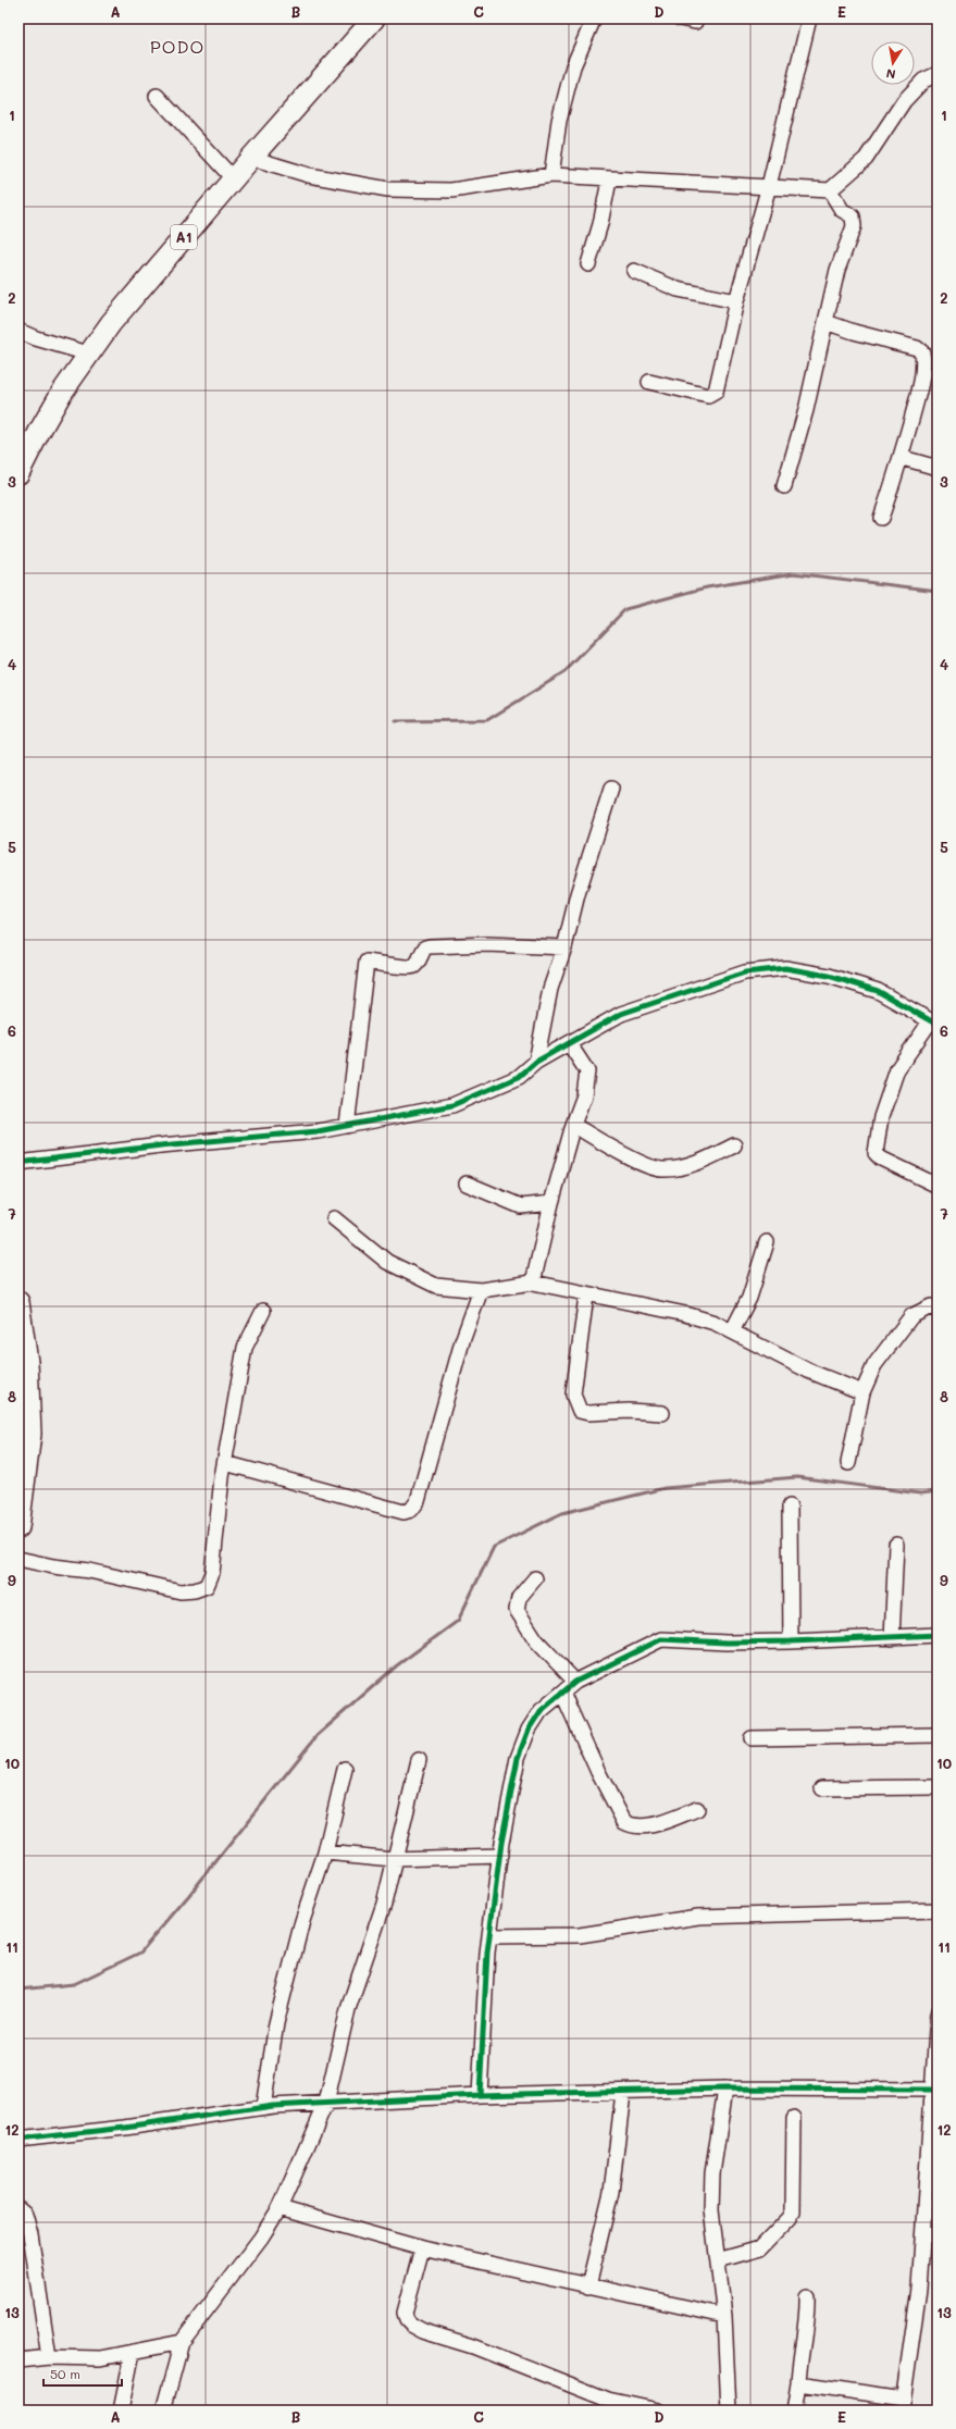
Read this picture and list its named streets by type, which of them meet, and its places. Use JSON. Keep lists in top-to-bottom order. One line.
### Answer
{"streets":{"highway":["A1"]},"districts":["PODO"],"scale_bar":"50 m","north":"bottom","grid":{"columns":["A","B","C","D","E"],"rows":["1","2","3","4","5","6","7","8","9","10","11","12","13"]}}
